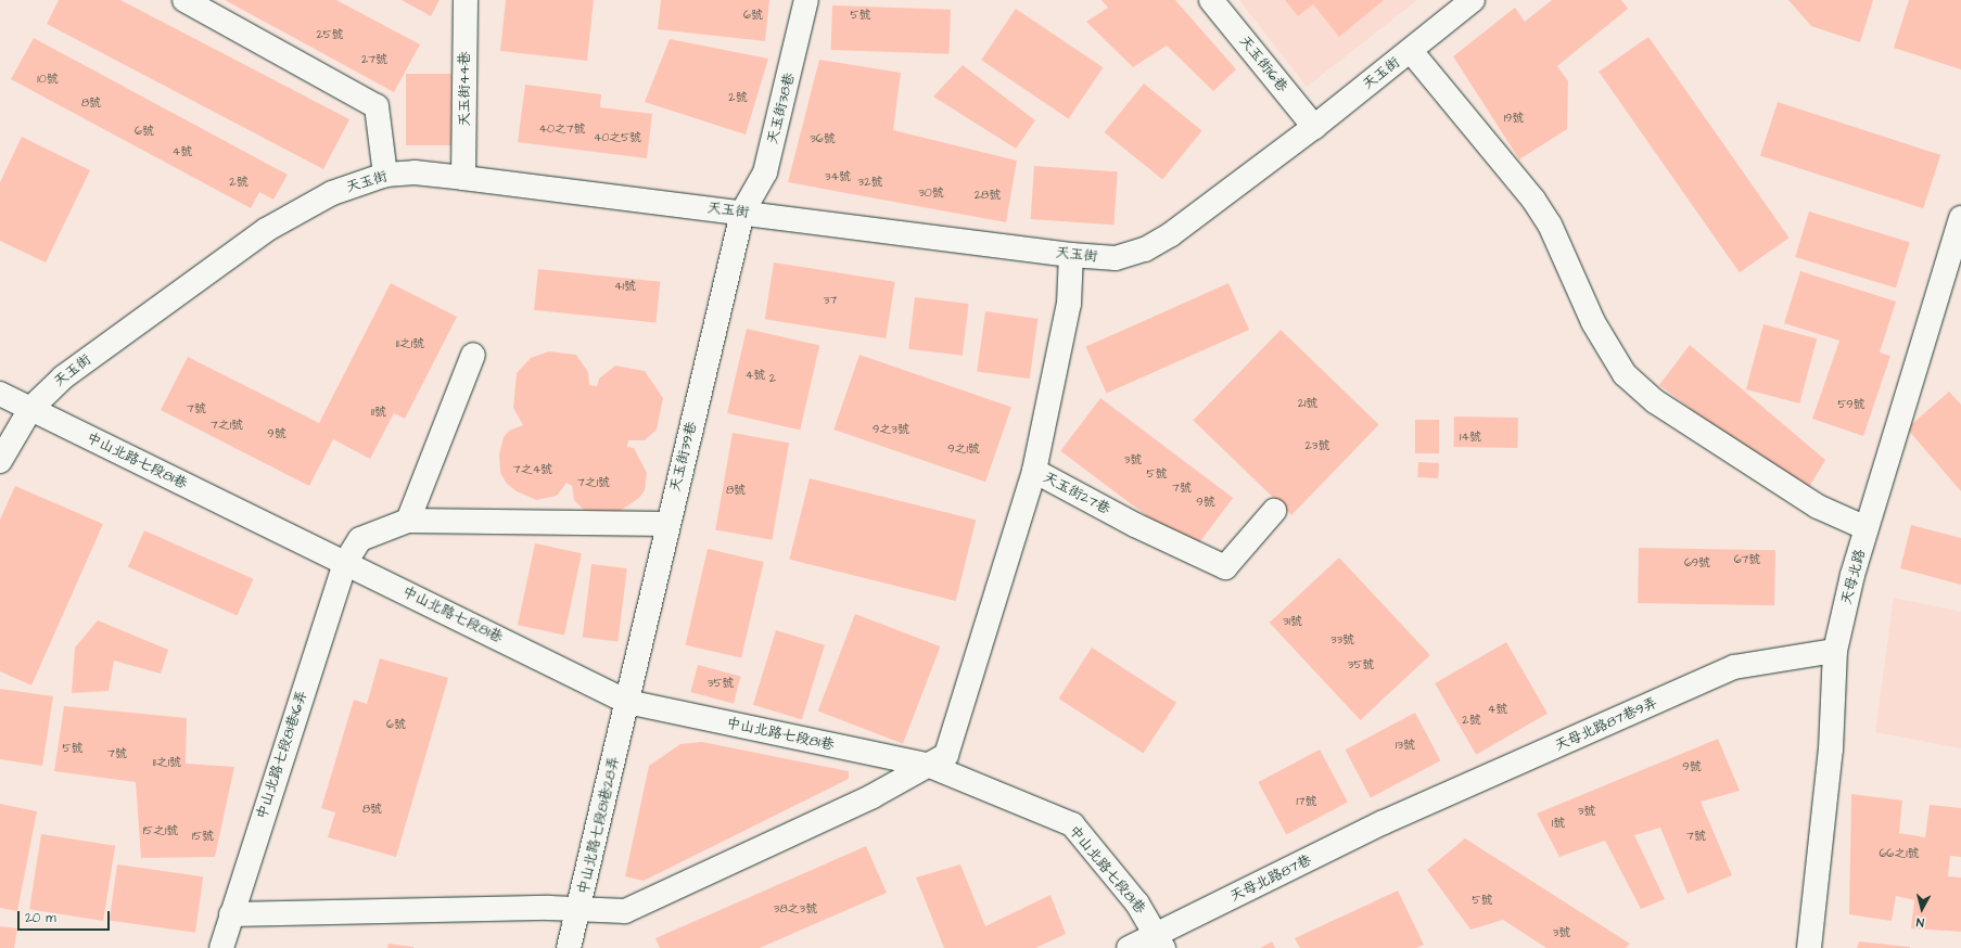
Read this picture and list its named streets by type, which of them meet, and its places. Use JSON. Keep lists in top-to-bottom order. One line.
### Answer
{"streets":{"street":["天玉街16巷","天玉街","天玉街44巷","天玉街38巷","天玉街39巷","中山北路七段81巷","天玉街27巷","天母北路","天母北路87巷9弄","中山北路七段81巷16弄","中山北路七段81巷28弄","天母北路87巷"]},"crossings":[["天玉街16巷","天玉街"],["天玉街","天玉街44巷"],["天玉街","天玉街38巷"],["天玉街","天玉街39巷"],["天玉街","中山北路七段81巷"],["天玉街","天玉街27巷"],["天玉街38巷","天玉街39巷"],["天玉街39巷","中山北路七段81巷"],["天玉街39巷","中山北路七段81巷28弄"],["中山北路七段81巷","中山北路七段81巷16弄"],["中山北路七段81巷","中山北路七段81巷28弄"],["中山北路七段81巷","天母北路87巷"],["天母北路","天母北路87巷9弄"],["天母北路87巷9弄","天母北路87巷"]],"house_numbers":["6號","5號","25號","27號","10號","2號","8號","19號","40之7號","6號","40之5號","36號","4號","34號","2號","32號","30號","28號","41號","37","11之1號","4號","2","21號","59號","7號","11號","7之1號","9之3號","9號","14號","23號","9之1號","3號","7之4號","5號","7之1號","7號","8號","9號","67號","69號","31號","33號","35號","35號","4號","2號","6號","13號","5號","7號","11之1號","9號","17號","8號","3號","1號","15之1號","15號","7號","66之1號","5號","38之3號","3號"],"scale_bar":"20 m","north":"bottom"}
